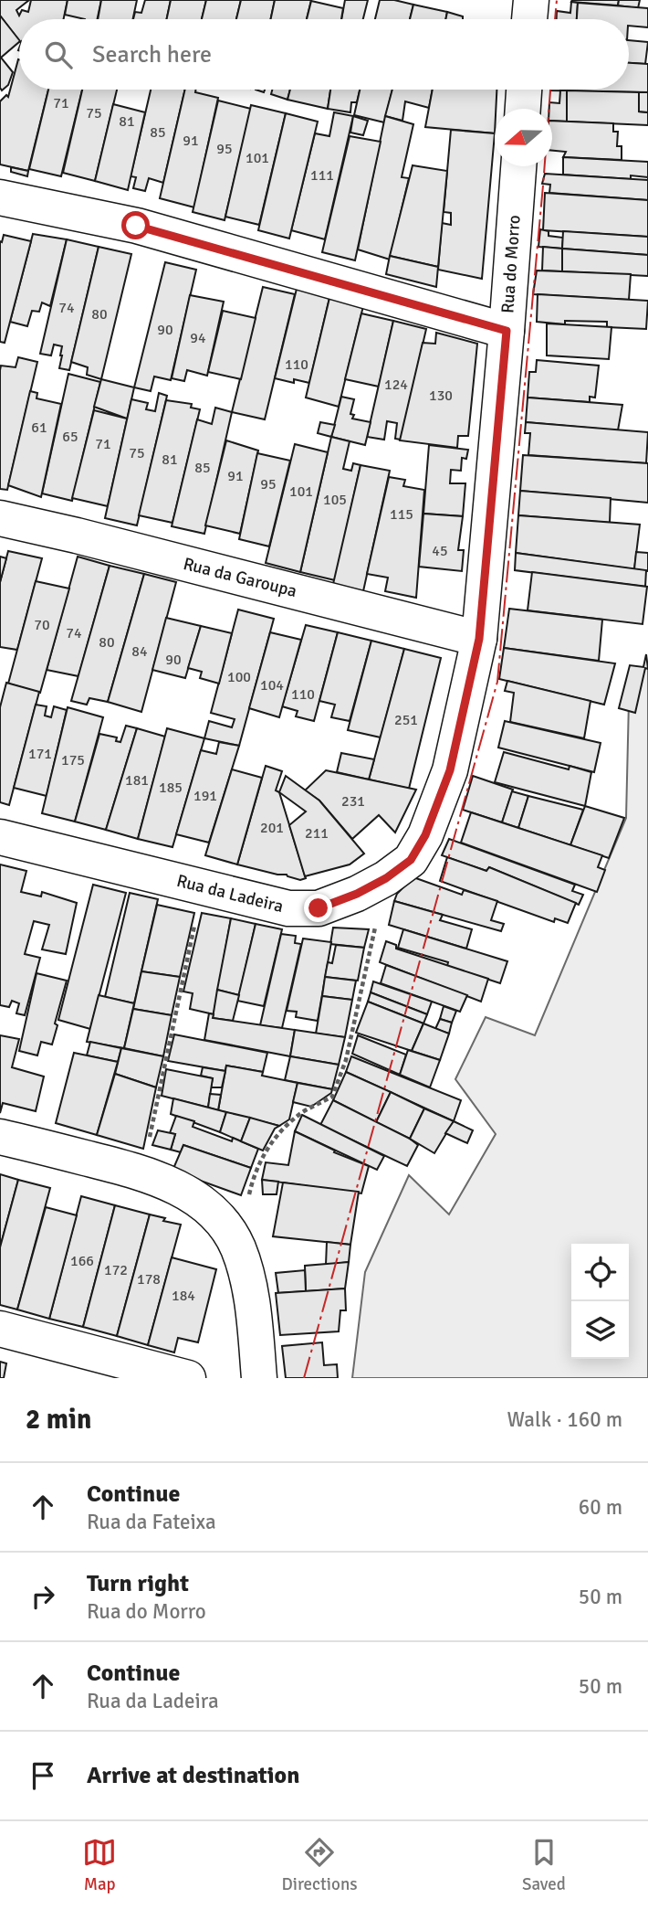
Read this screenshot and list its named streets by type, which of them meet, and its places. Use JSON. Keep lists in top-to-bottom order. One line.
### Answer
{"streets":{"street":["Rua do Morro","Rua da Garoupa","Rua da Ladeira"]},"crossings":[["Rua do Morro","Rua da Garoupa"],["Rua do Morro","Rua da Ladeira"],["Rua da Garoupa","Rua da Ladeira"]],"house_numbers":["71","75","81","85","91","95","101","111","74","80","90","94","110","124","130","61","65","71","75","81","85","91","95","101","105","115","45","70","74","80","84","90","100","104","110","251","171","175","181","185","191","231","201","211","166","172","178","184"],"north":"left","page":{"search":"Search here","heading":["2 min","Walk · 160 m"],"list":[["Continue","Rua da Fateixa","60 m"],["Turn right","Rua do Morro","50 m"],["Continue","Rua da Ladeira","50 m"],"Arrive at destination"],"nav":["Map","Directions","Saved"]}}
